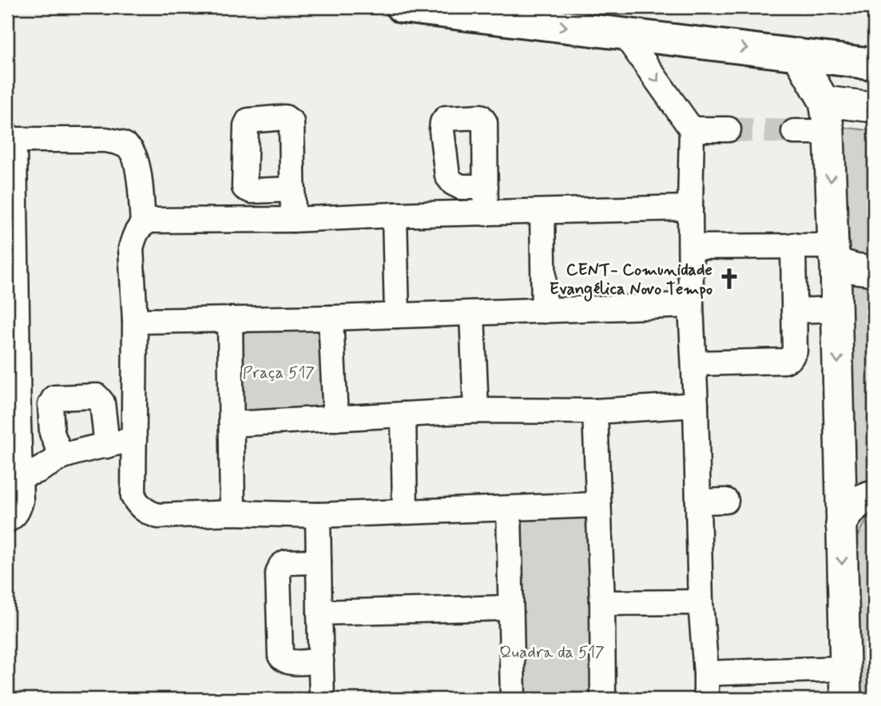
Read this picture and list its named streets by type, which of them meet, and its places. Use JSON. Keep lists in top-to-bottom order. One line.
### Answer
{"parks":["Praça 517","Quadra da 517"],"places":{"church":["CENT- Comunidade Evangélica Novo Tempo"]}}
